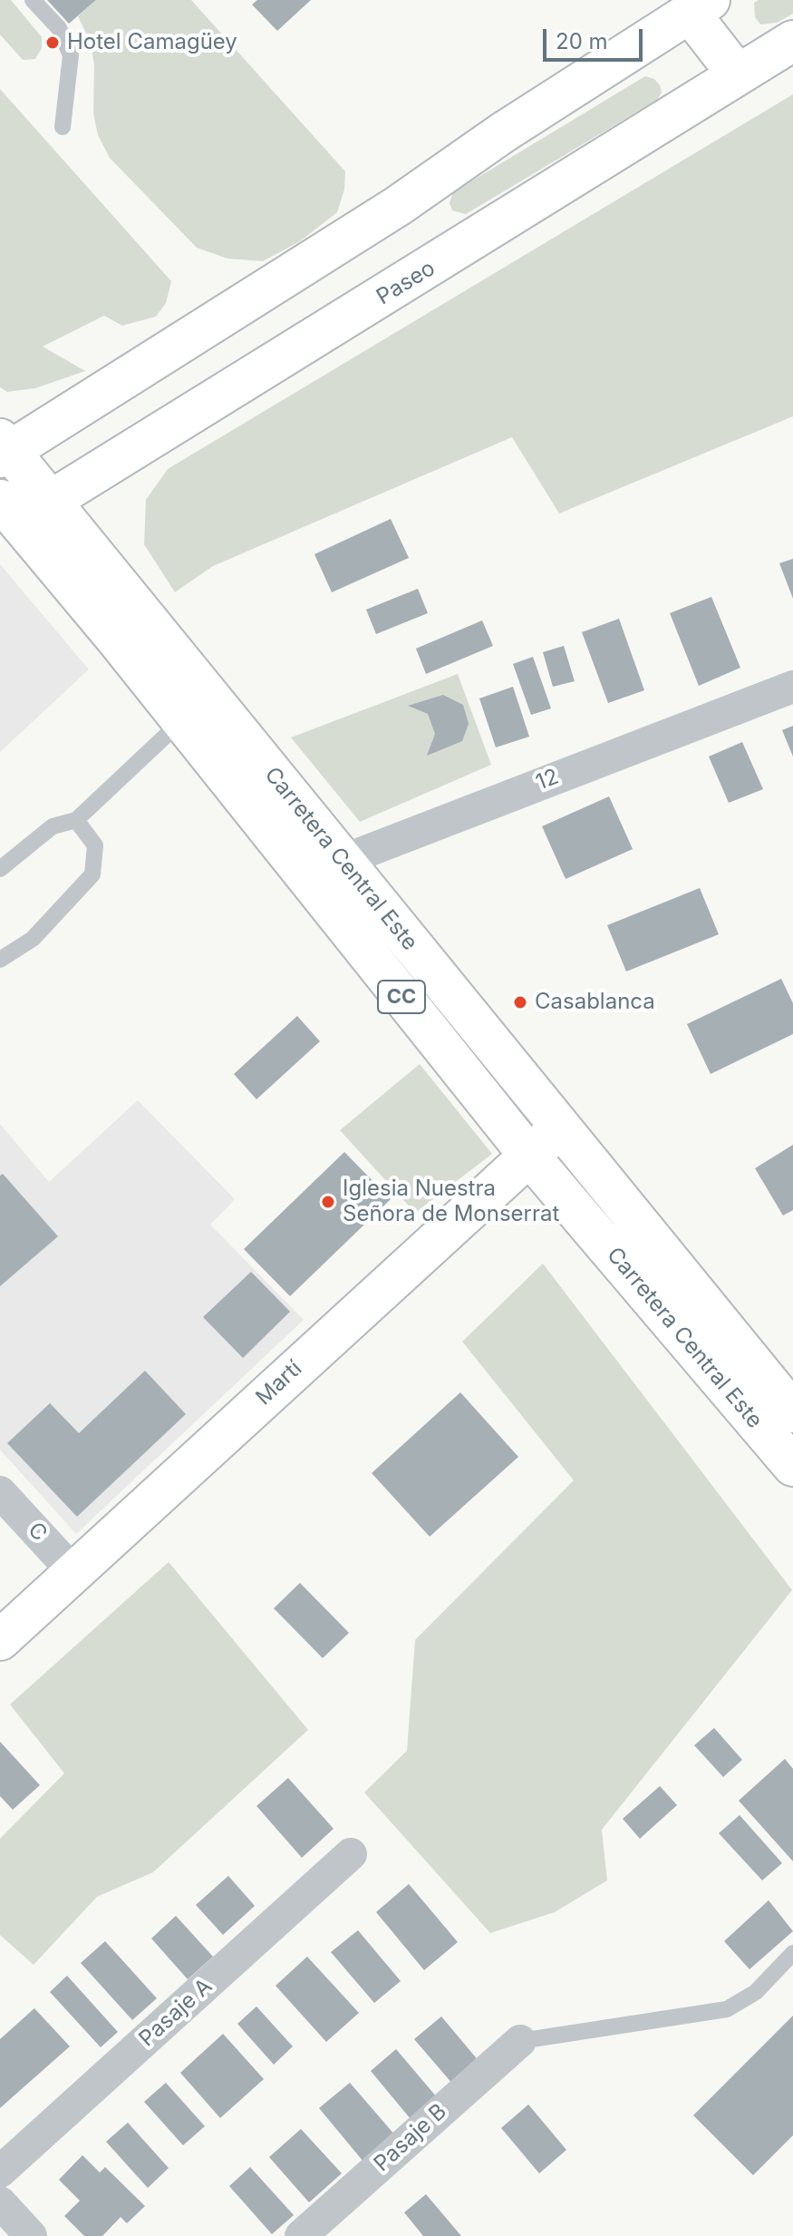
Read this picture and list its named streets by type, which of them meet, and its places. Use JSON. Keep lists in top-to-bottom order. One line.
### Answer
{"streets":{"street":["Paseo","12","Carretera Central Este","CC","Martí","C","Pasaje A","Pasaje B"]},"crossings":[["Paseo","Carretera Central Este"],["12","Carretera Central Este"],["Carretera Central Este","Martí"],["Martí","C"]],"places":["Hotel Camagüey","Casablanca","Iglesia Nuestra Señora de Monserrat"],"scale_bar":"20 m"}
